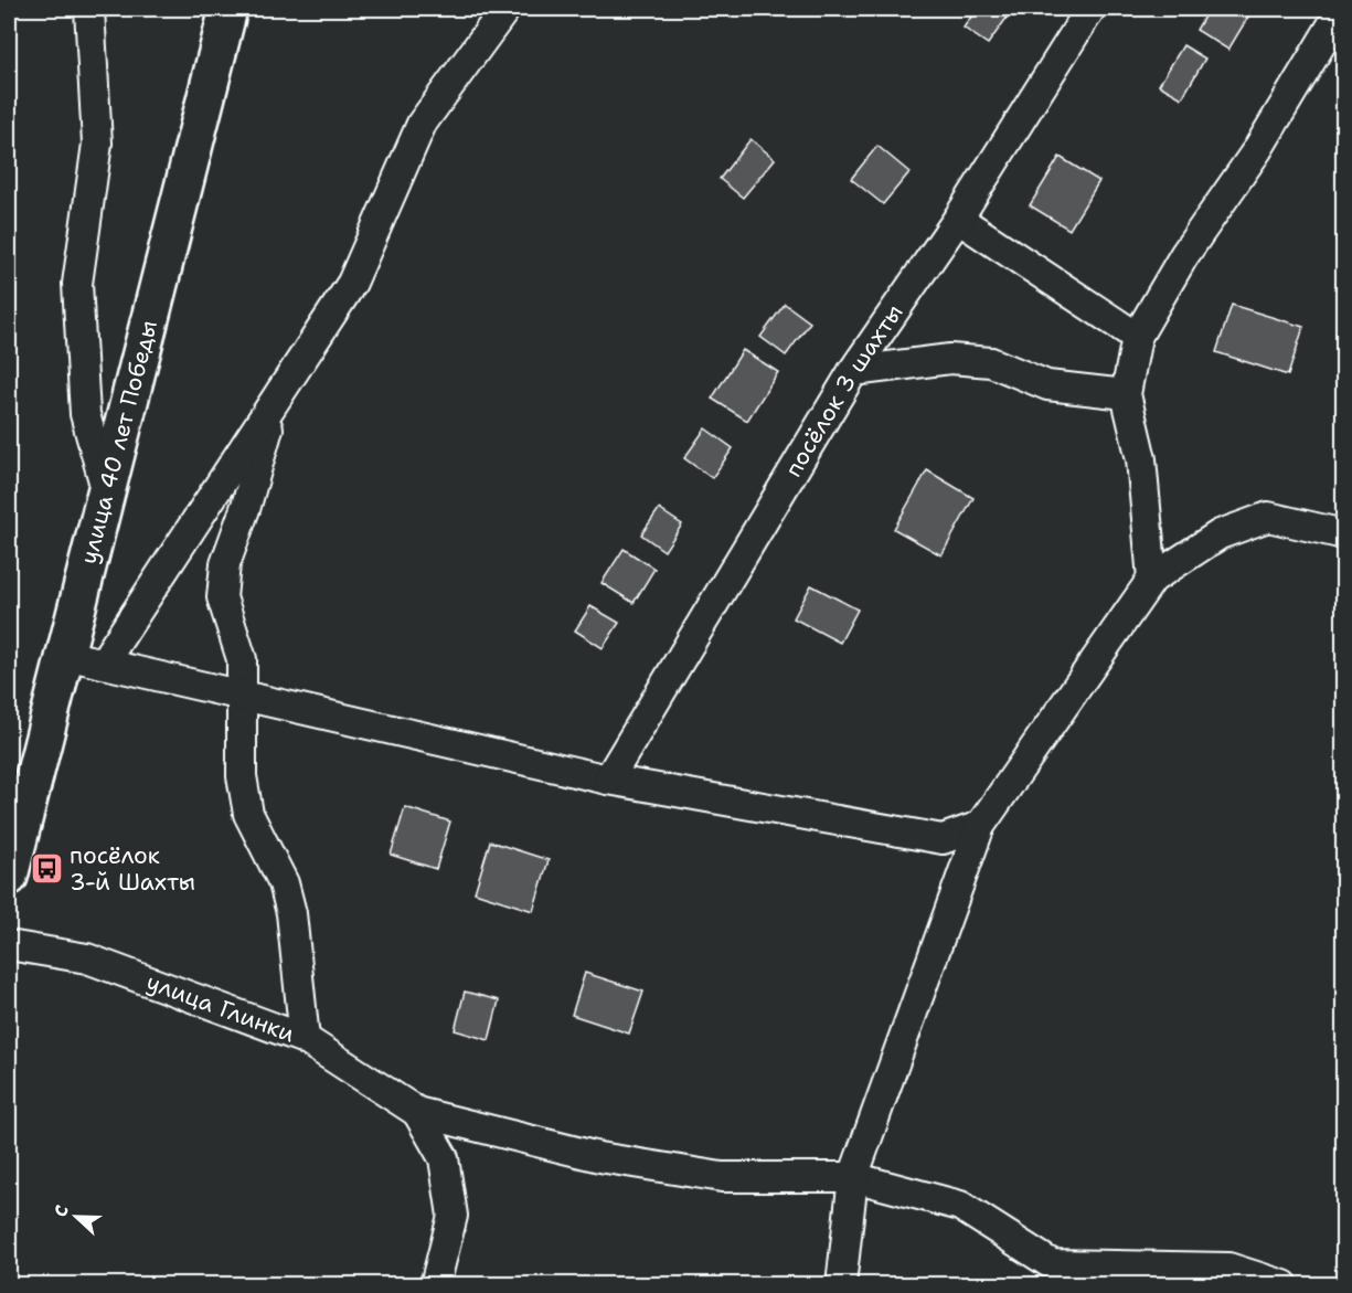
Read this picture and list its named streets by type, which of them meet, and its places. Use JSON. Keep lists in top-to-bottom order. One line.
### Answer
{"streets":{"main road":["улица 40 лет Победы"],"street":["посёлок 3 шахты","улица Глинки"]},"places":{"bus stop":["посёлок 3-й Шахты"]},"north":"left"}
